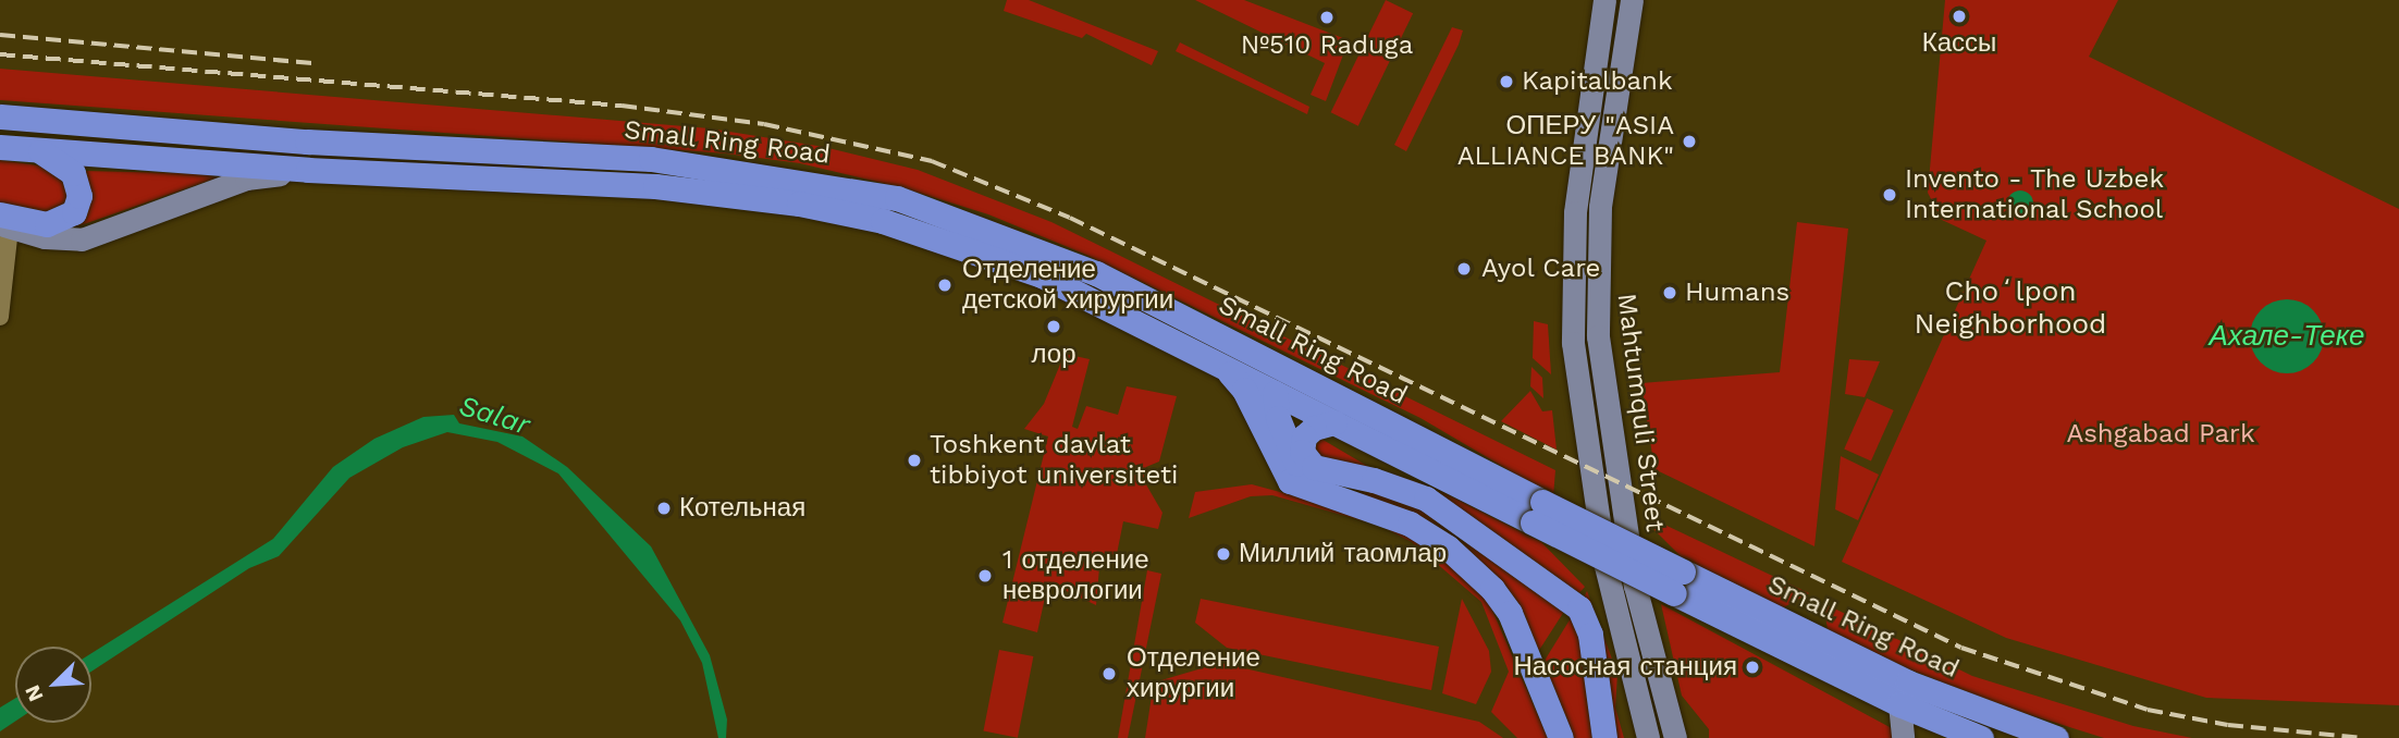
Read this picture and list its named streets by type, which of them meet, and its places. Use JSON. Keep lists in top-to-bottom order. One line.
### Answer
{"streets":{"highway":["Small Ring Road"],"main road":["Mahtumquli Street"]},"districts":["Choʻlpon Neighborhood"],"water":["Ахале-Теке","Salar"],"parks":["Ashgabad Park"],"places":["Кассы","№510 Raduga","Kapitalbank","ОПЕРУ \"ASIA ALLIANCE BANK\"","Invento - The Uzbek International School","Ayol Care","Отделение детской хирургии","Humans","лор","Toshkent davlat tibbiyot universiteti","Котельная","Миллий таомлар","1 отделение неврологии","Насосная станция","Отделение хирургии"],"north":"bottom left"}
